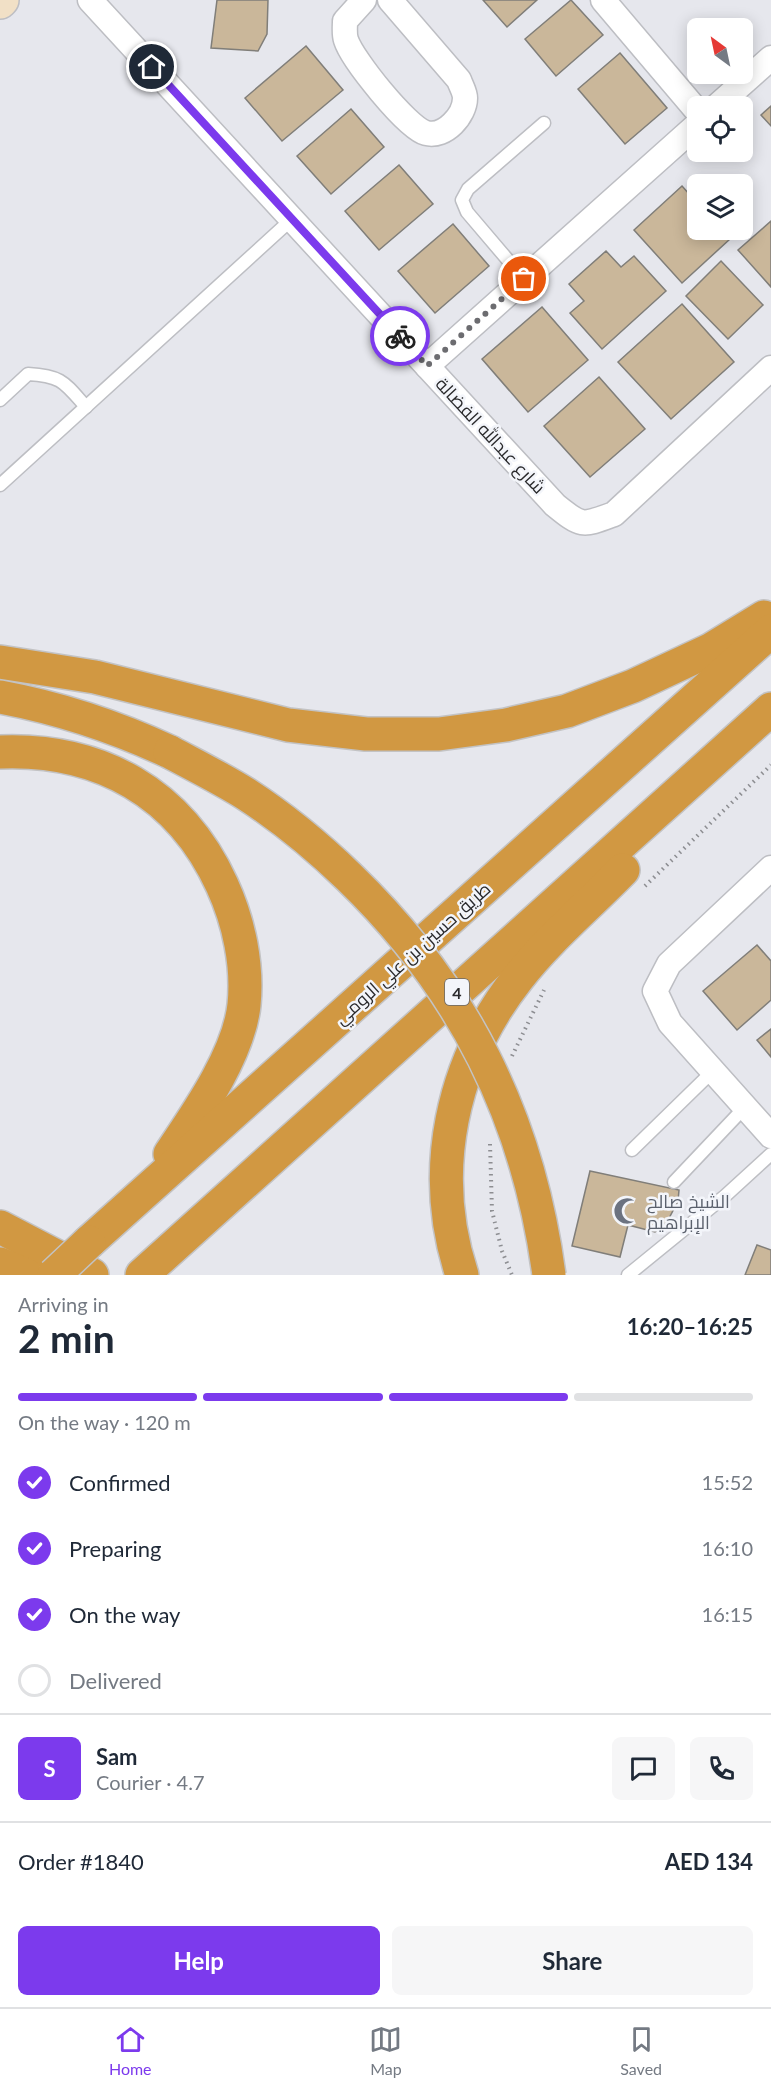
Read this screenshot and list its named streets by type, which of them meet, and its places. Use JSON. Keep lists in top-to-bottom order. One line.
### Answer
{"streets":{"highway":["طريق حسين بن علي الرومي","4"],"street":["شارع عبدالله الفضالة"]},"places":{"mosque":["الشيخ صالح الإبراهيم"]},"north":"top left","page":{"heading":["2 min","Arriving in","16:20–16:25"],"panel":["Sam","Courier · 4.7","Order #1840","AED 134"],"bar":"On the way · 120 m","list":[["Confirmed","15:52"],["Preparing","16:10"],["On the way","16:15"],"Delivered"],"round":"S","buttons":["Help","Share"],"tabs":["Home","Map","Saved"]}}
